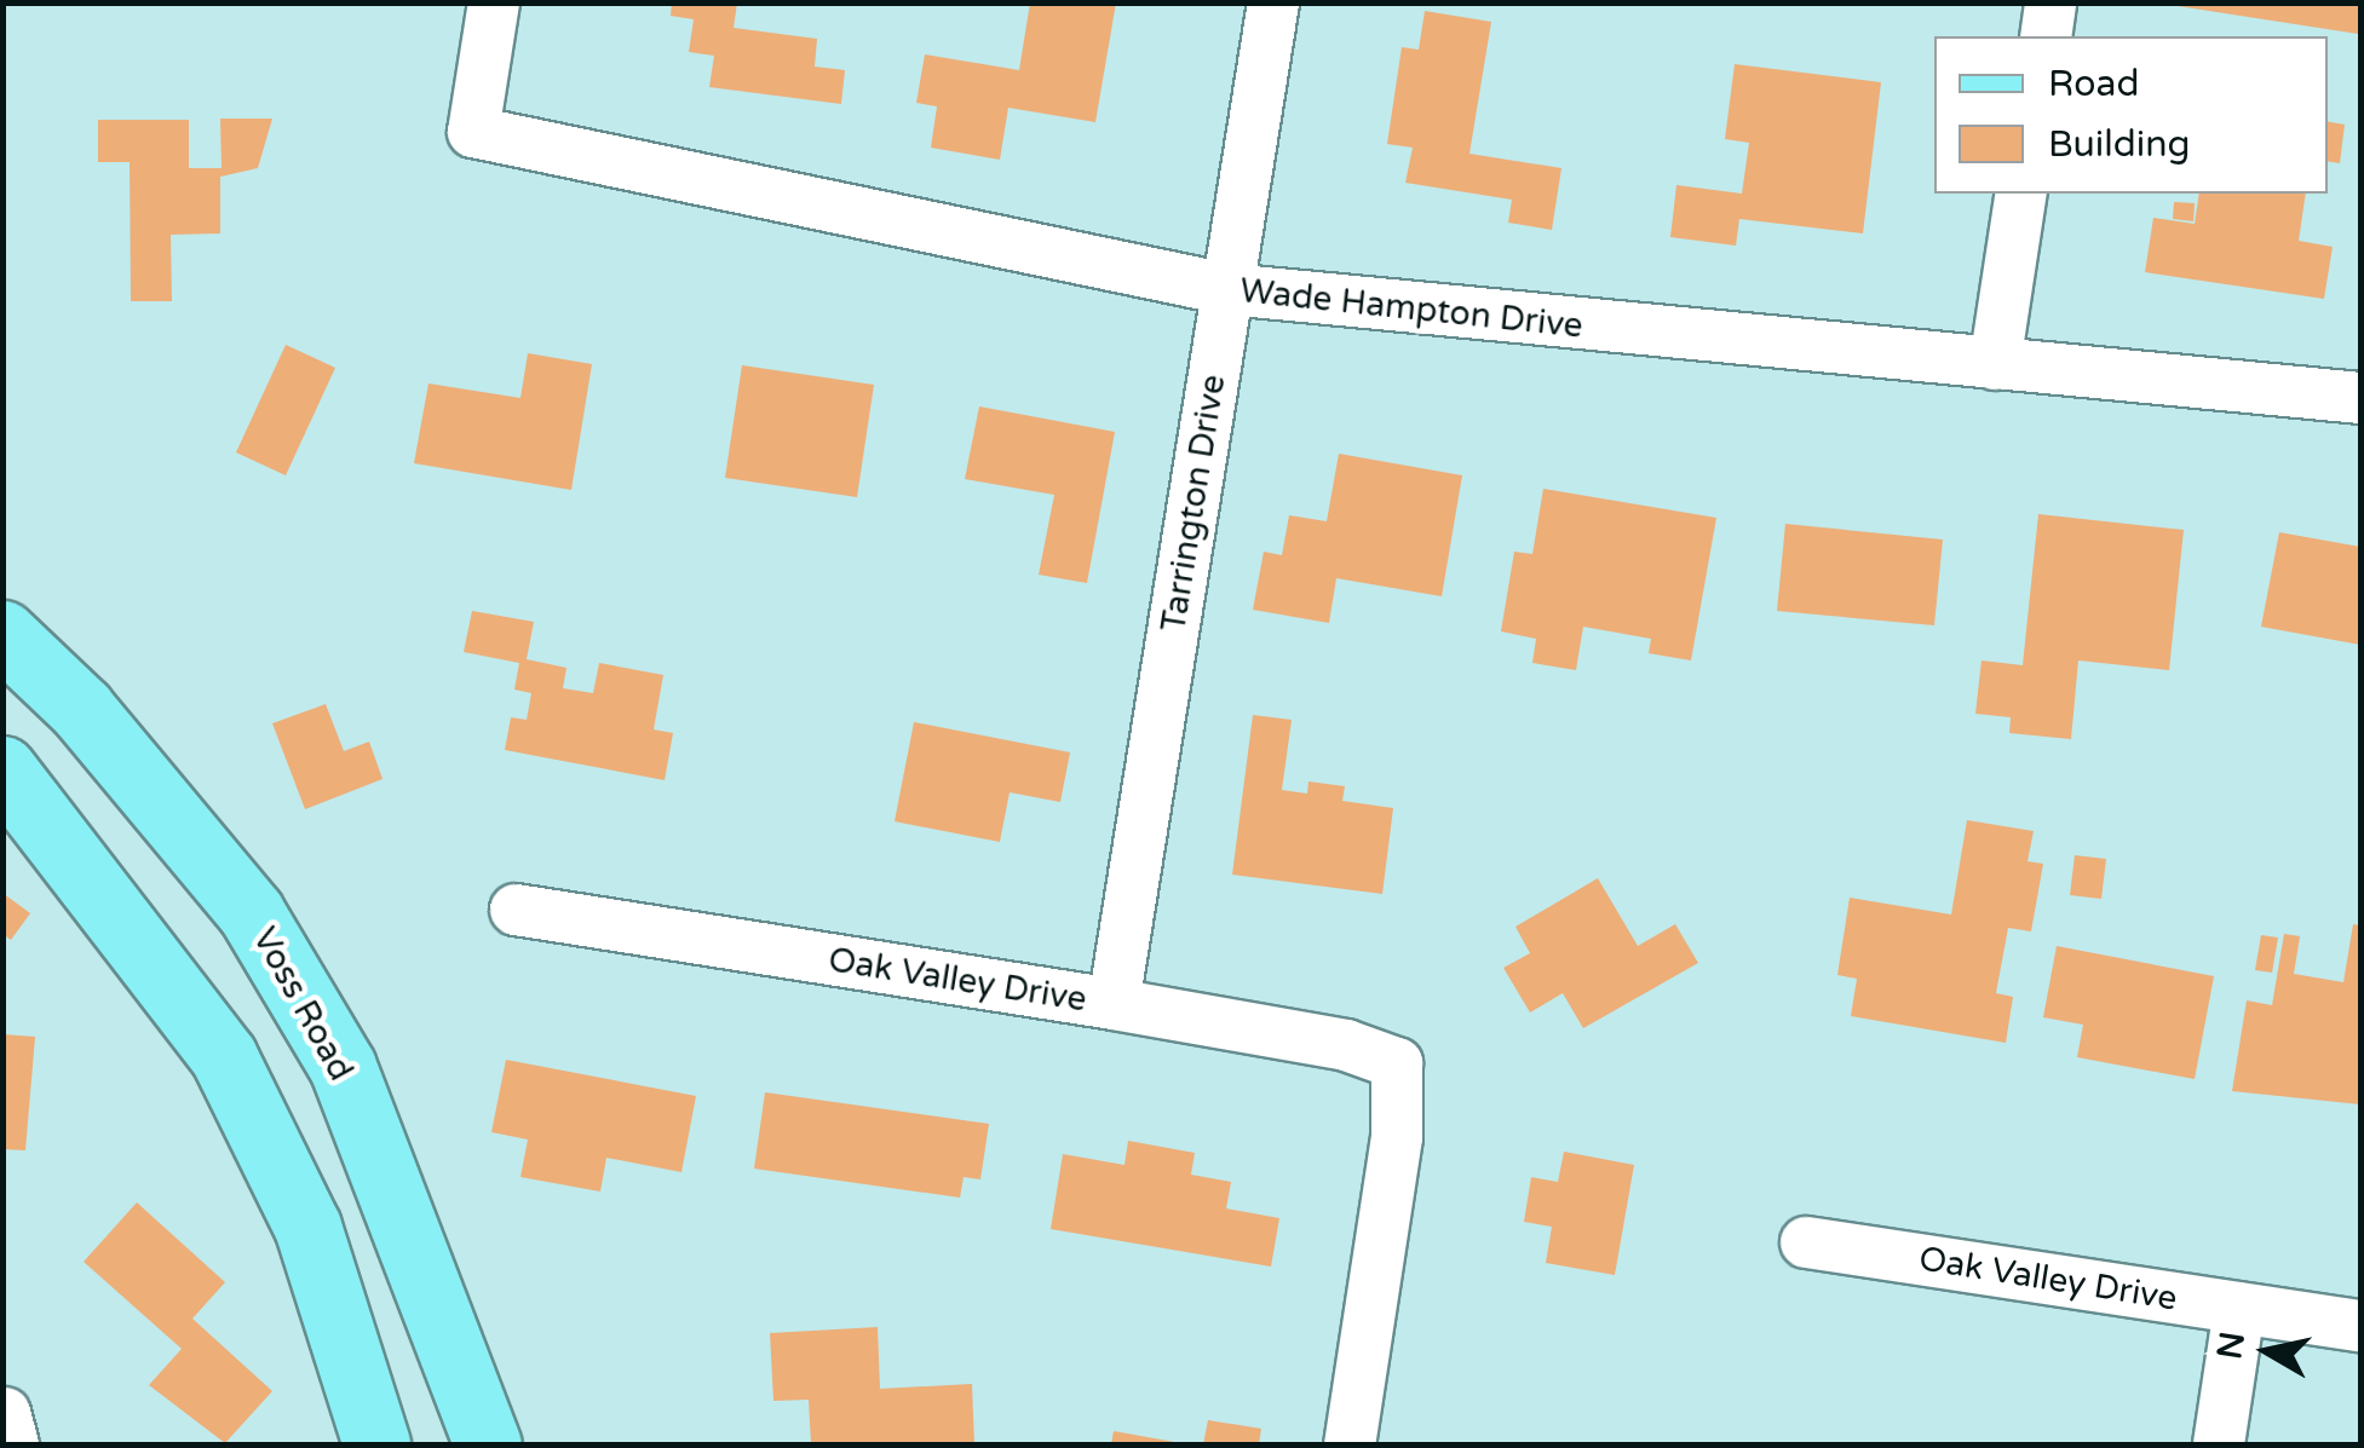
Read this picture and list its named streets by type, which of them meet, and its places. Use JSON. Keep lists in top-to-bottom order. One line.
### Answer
{"streets":{"main road":["Voss Road"],"street":["Wade Hampton Drive","Tarrington Drive","Oak Valley Drive"]},"crossings":[["Wade Hampton Drive","Tarrington Drive"],["Tarrington Drive","Oak Valley Drive"]],"legend":["Road","Building"],"north":"left"}
